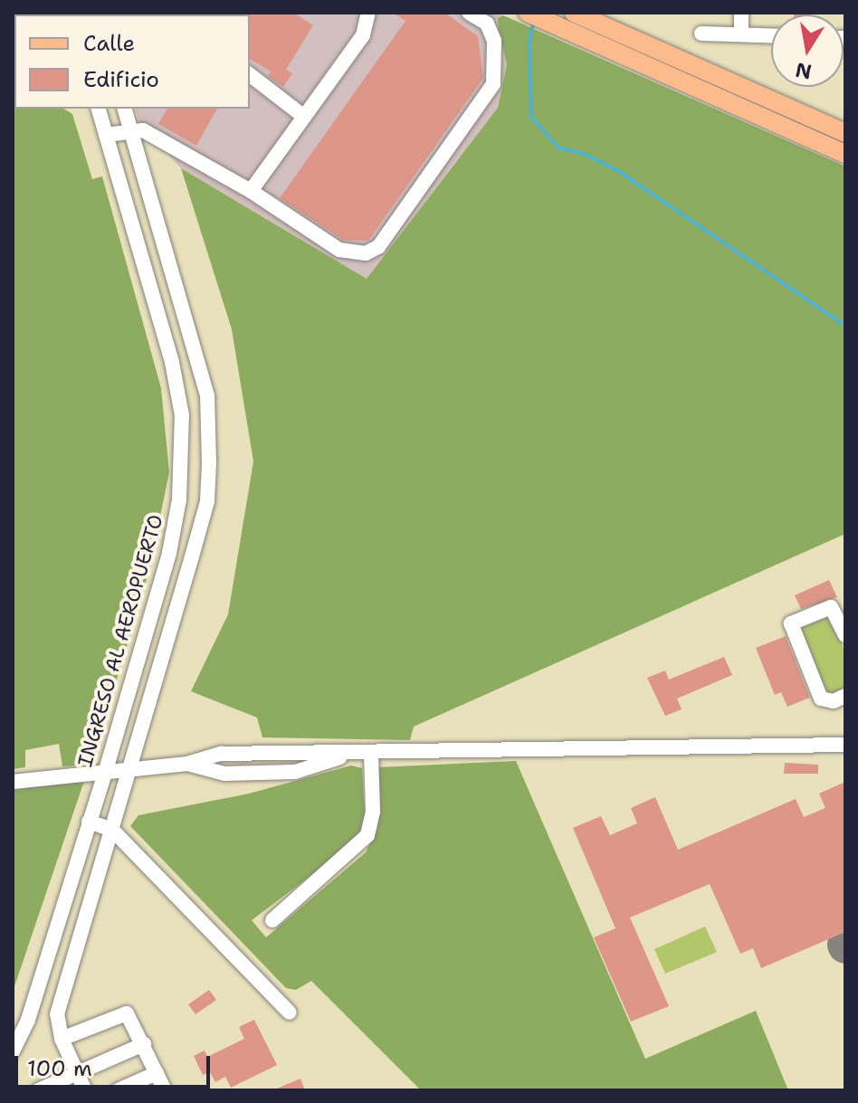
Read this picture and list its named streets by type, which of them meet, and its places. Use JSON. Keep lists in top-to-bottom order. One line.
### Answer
{"streets":{"street":["INGRESO AL AEROPUERTO"]},"legend":["Calle","Edificio"],"scale_bar":"100 m","north":"bottom"}
